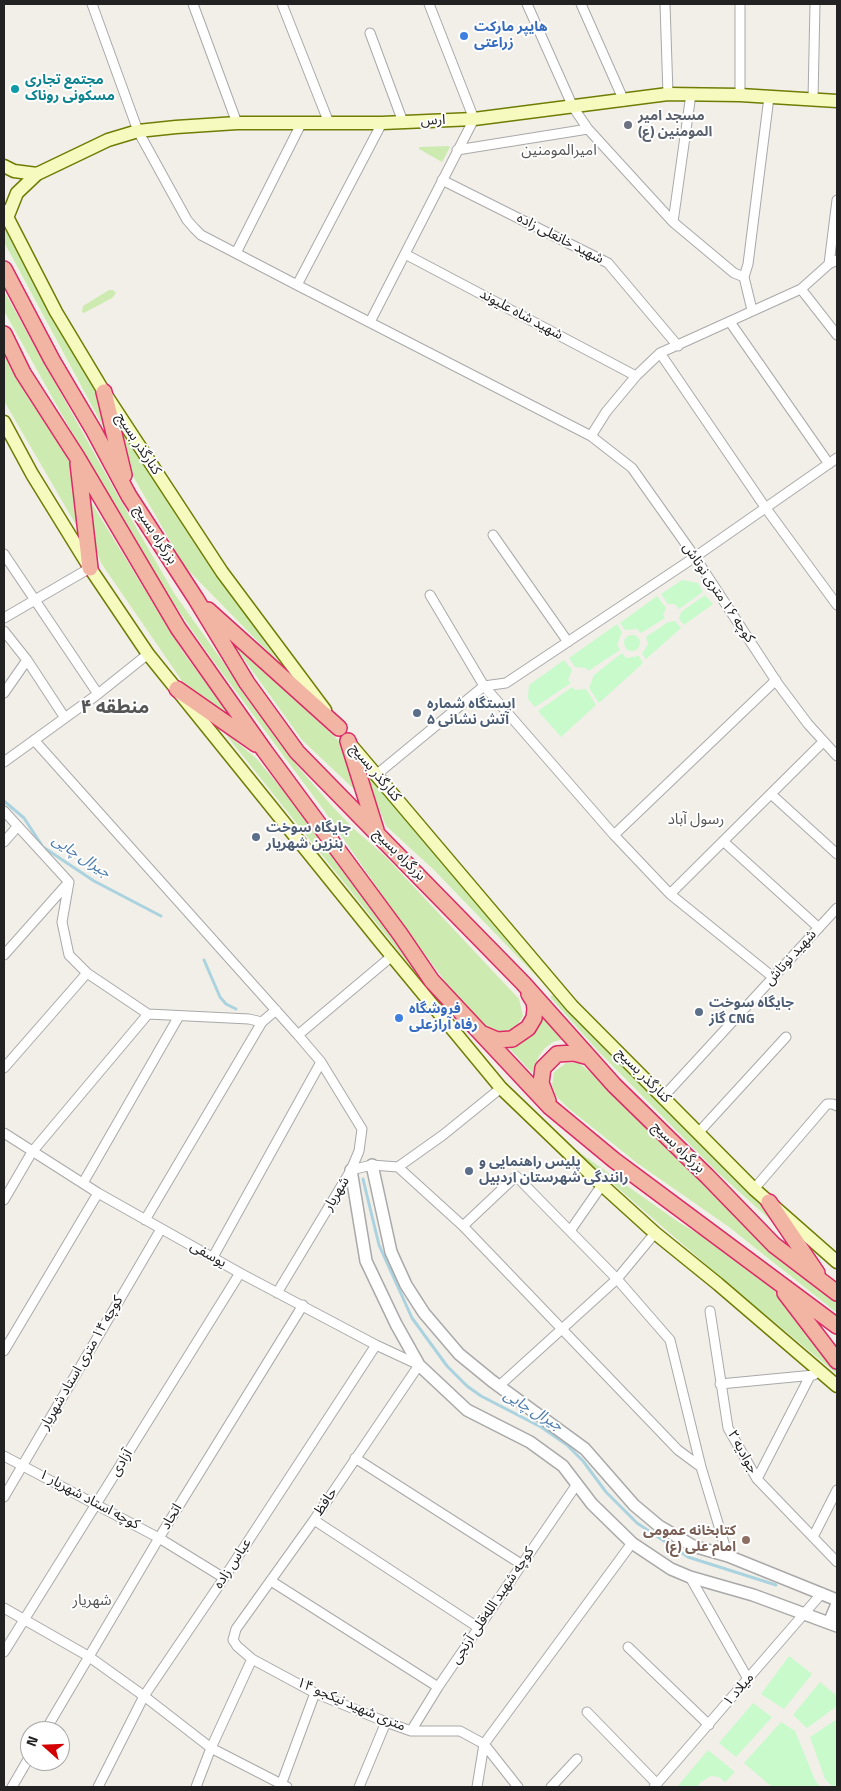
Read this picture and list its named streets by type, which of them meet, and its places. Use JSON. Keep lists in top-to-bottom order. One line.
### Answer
{"streets":{"highway":["بزرگراه بسیج"],"main road":["ارس","کنارگذر بسیج"],"street":["شهید خانعلی زاده","شهید شاه علیوند","کوچه ۱۶ متری نوتاش","شهید نوتاش","شهریار","یوسفی","کوچه ۱۴ متری استاد شهریار","جوادیه ۲","آزادی","کوچه استاد شهریار ۱","حافظ","اتحاد","عباس زاده","کوچه شهید الله‌قلی آرنجی","میلاد ۱","۱۴ متری شهید نیکجو"]},"crossings":[["ارس","کنارگذر بسیج"],["ارس","کوچه ۱۶ متری نوتاش"],["کنارگذر بسیج","شهید نوتاش"],["شهریار","یوسفی"],["یوسفی","کوچه ۱۴ متری استاد شهریار"],["یوسفی","آزادی"],["یوسفی","حافظ"],["یوسفی","اتحاد"],["یوسفی","عباس زاده"],["کوچه ۱۴ متری استاد شهریار","کوچه استاد شهریار ۱"],["آزادی","کوچه استاد شهریار ۱"],["کوچه استاد شهریار ۱","اتحاد"],["کوچه استاد شهریار ۱","عباس زاده"],["حافظ","۱۴ متری شهید نیکجو"],["کوچه شهید الله‌قلی آرنجی","۱۴ متری شهید نیکجو"]],"districts":["امیرالمومنین","منطقه ۴","رسول آباد","شهریار"],"water":["جیرال چایی"],"places":["هایپر مارکت زراعتی","مجتمع تجاری مسکونی روناک","مسجد امیر المومنین (ع)","ایستگاه شماره ۵ آتش نشانی","جایگاه سوخت بنزین شهریار","جایگاه سوخت گاز CNG","فروشگاه رفاه آرازعلی","پلیس راهنمایی و رانندگی شهرستان اردبیل","کتابخانه عمومی امام علی (ع)"],"north":"left"}
